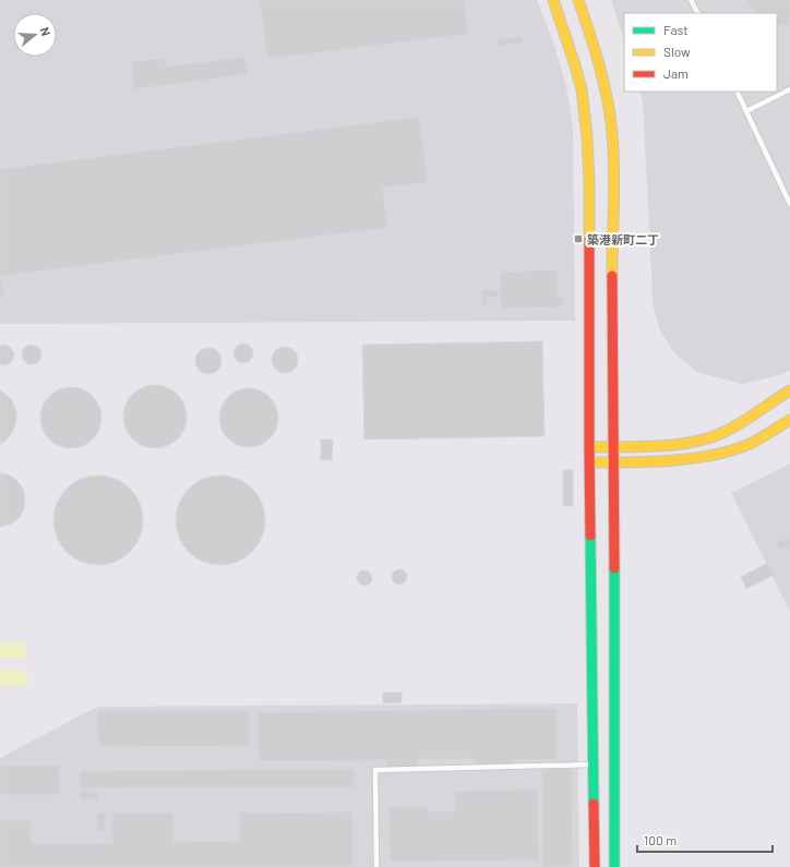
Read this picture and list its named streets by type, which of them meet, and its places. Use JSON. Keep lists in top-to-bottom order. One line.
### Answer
{"places":{"transit":["築港新町二丁"]},"legend":["Fast","Slow","Jam"],"scale_bar":"100 m","north":"right"}
